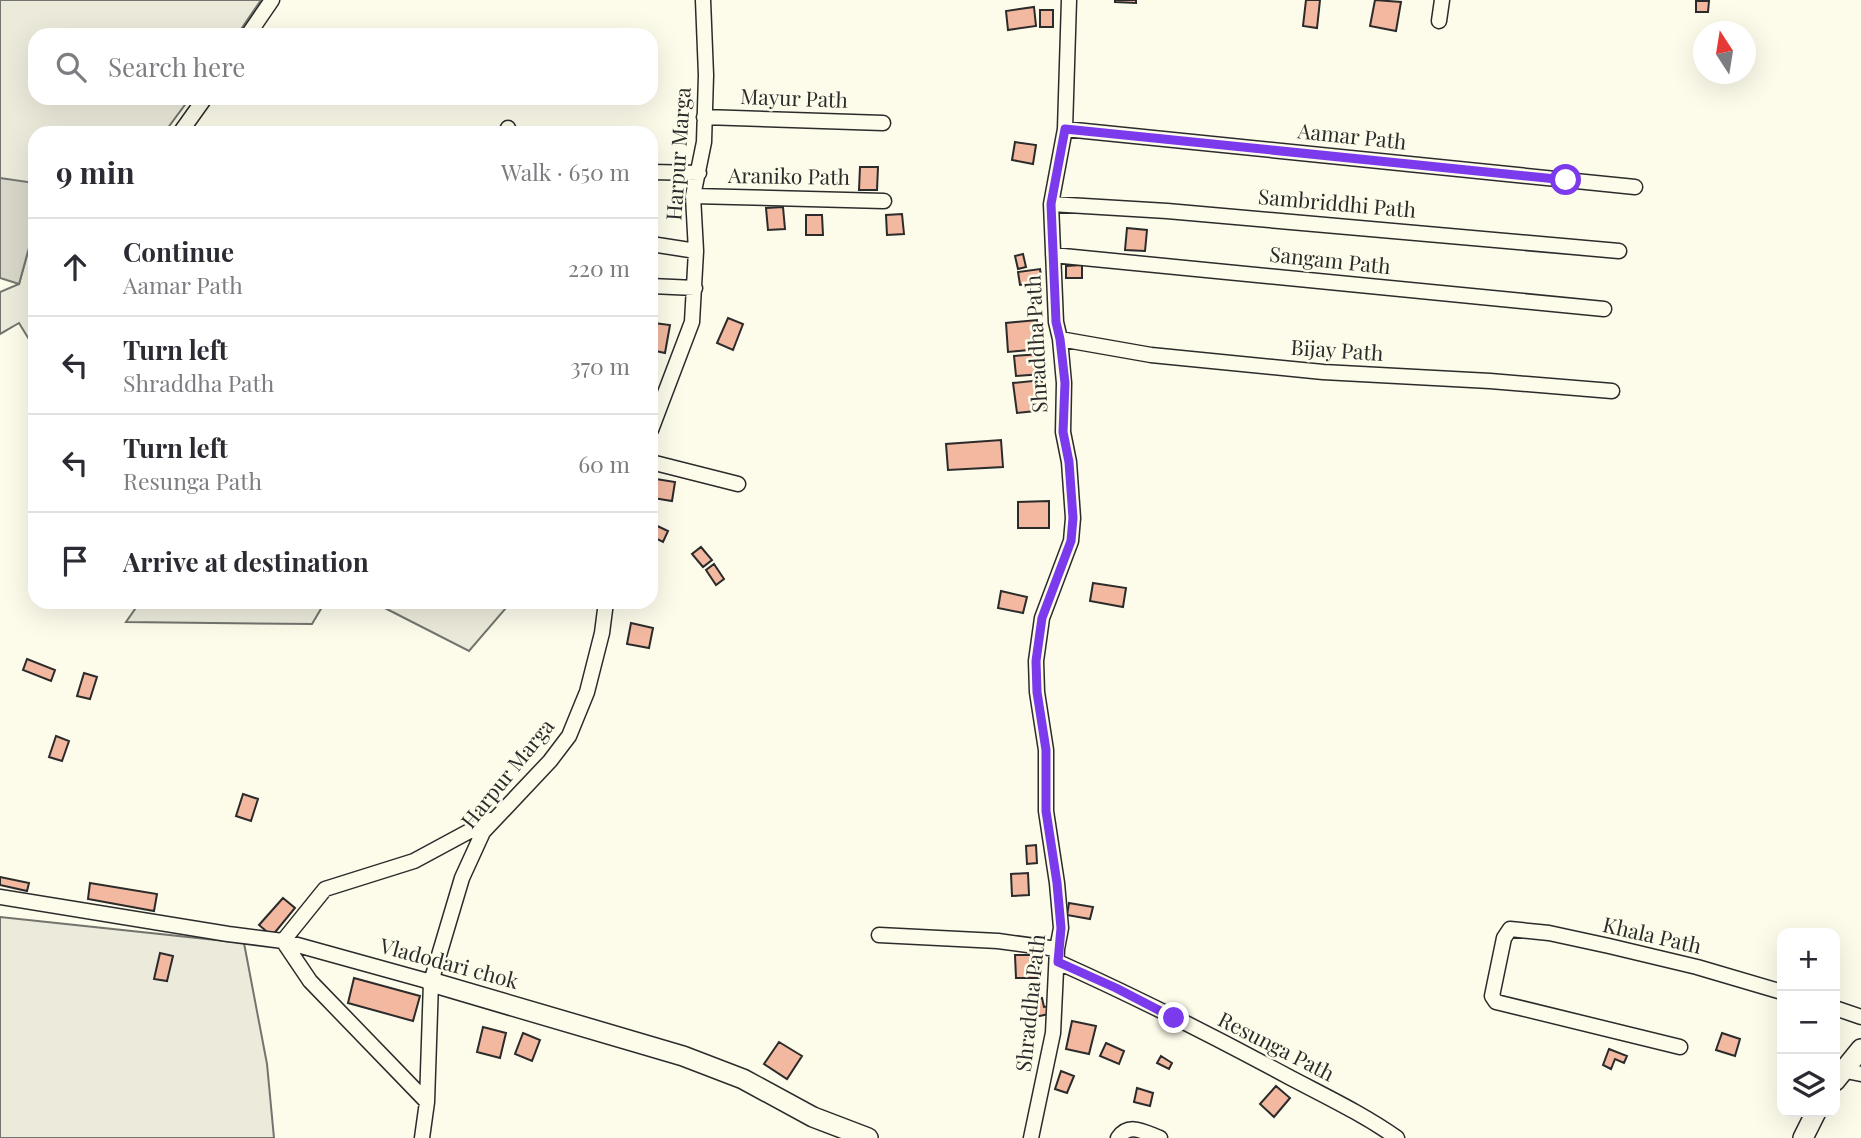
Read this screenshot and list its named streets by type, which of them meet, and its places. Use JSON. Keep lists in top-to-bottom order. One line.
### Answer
{"streets":{"street":["Mayur Path","Aamar Path","Harpur Marga","Araniko Path","Sambriddhi Path","Sangam Path","Shraddha Path","Bijay Path","Khala Path","Vladodari chok","Resunga Path"]},"crossings":[["Mayur Path","Harpur Marga"],["Aamar Path","Shraddha Path"],["Harpur Marga","Araniko Path"],["Harpur Marga","Vladodari chok"],["Sambriddhi Path","Shraddha Path"],["Sangam Path","Shraddha Path"],["Shraddha Path","Bijay Path"],["Shraddha Path","Resunga Path"]],"north":"top","page":{"search":"Search here","heading":["9 min","Walk · 650 m"],"list":[["Continue","Aamar Path","220 m"],["Turn left","Shraddha Path","370 m"],["Turn left","Resunga Path","60 m"],"Arrive at destination"],"map_buttons":["+","−"]}}
